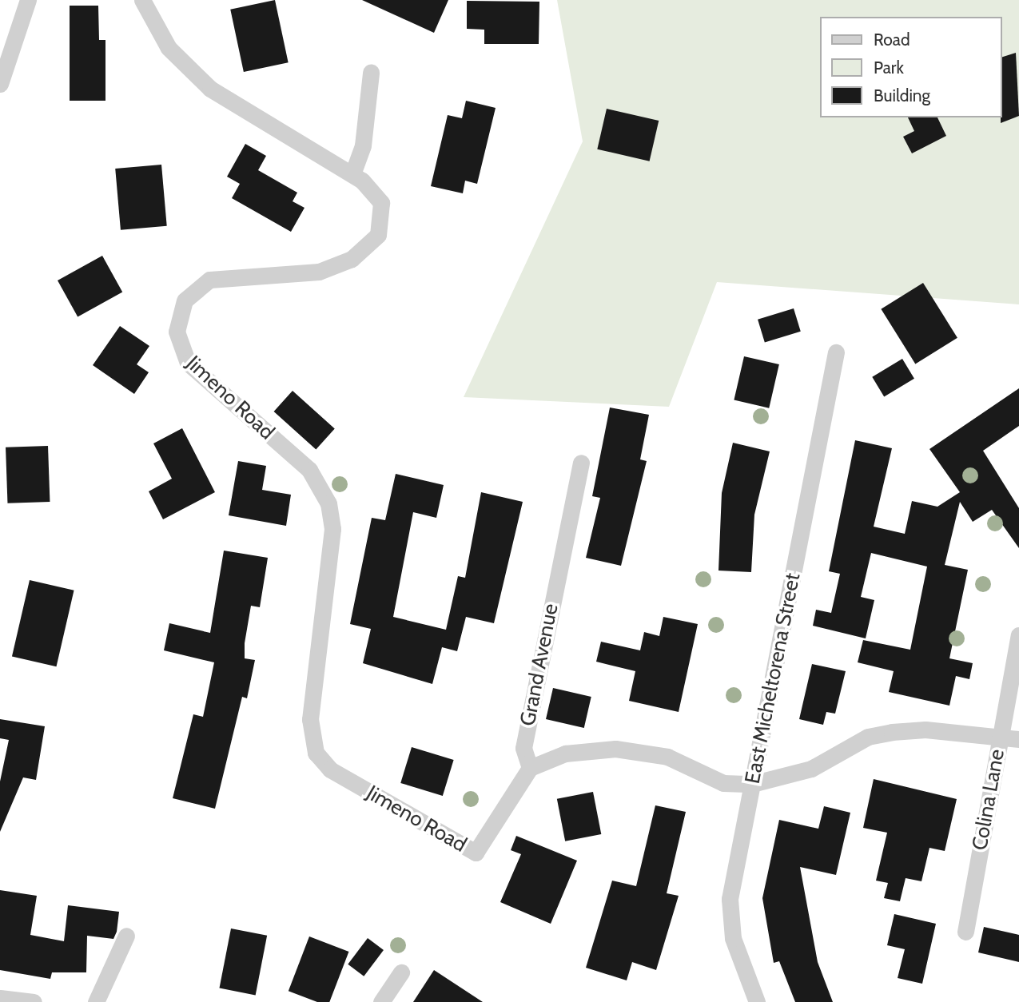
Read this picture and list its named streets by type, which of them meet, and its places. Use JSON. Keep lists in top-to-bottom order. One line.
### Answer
{"streets":{"street":["Jimeno Road","Grand Avenue","East Micheltorena Street","Colina Lane"]},"crossings":[["Jimeno Road","Grand Avenue"]],"legend":["Road","Park","Building"]}
